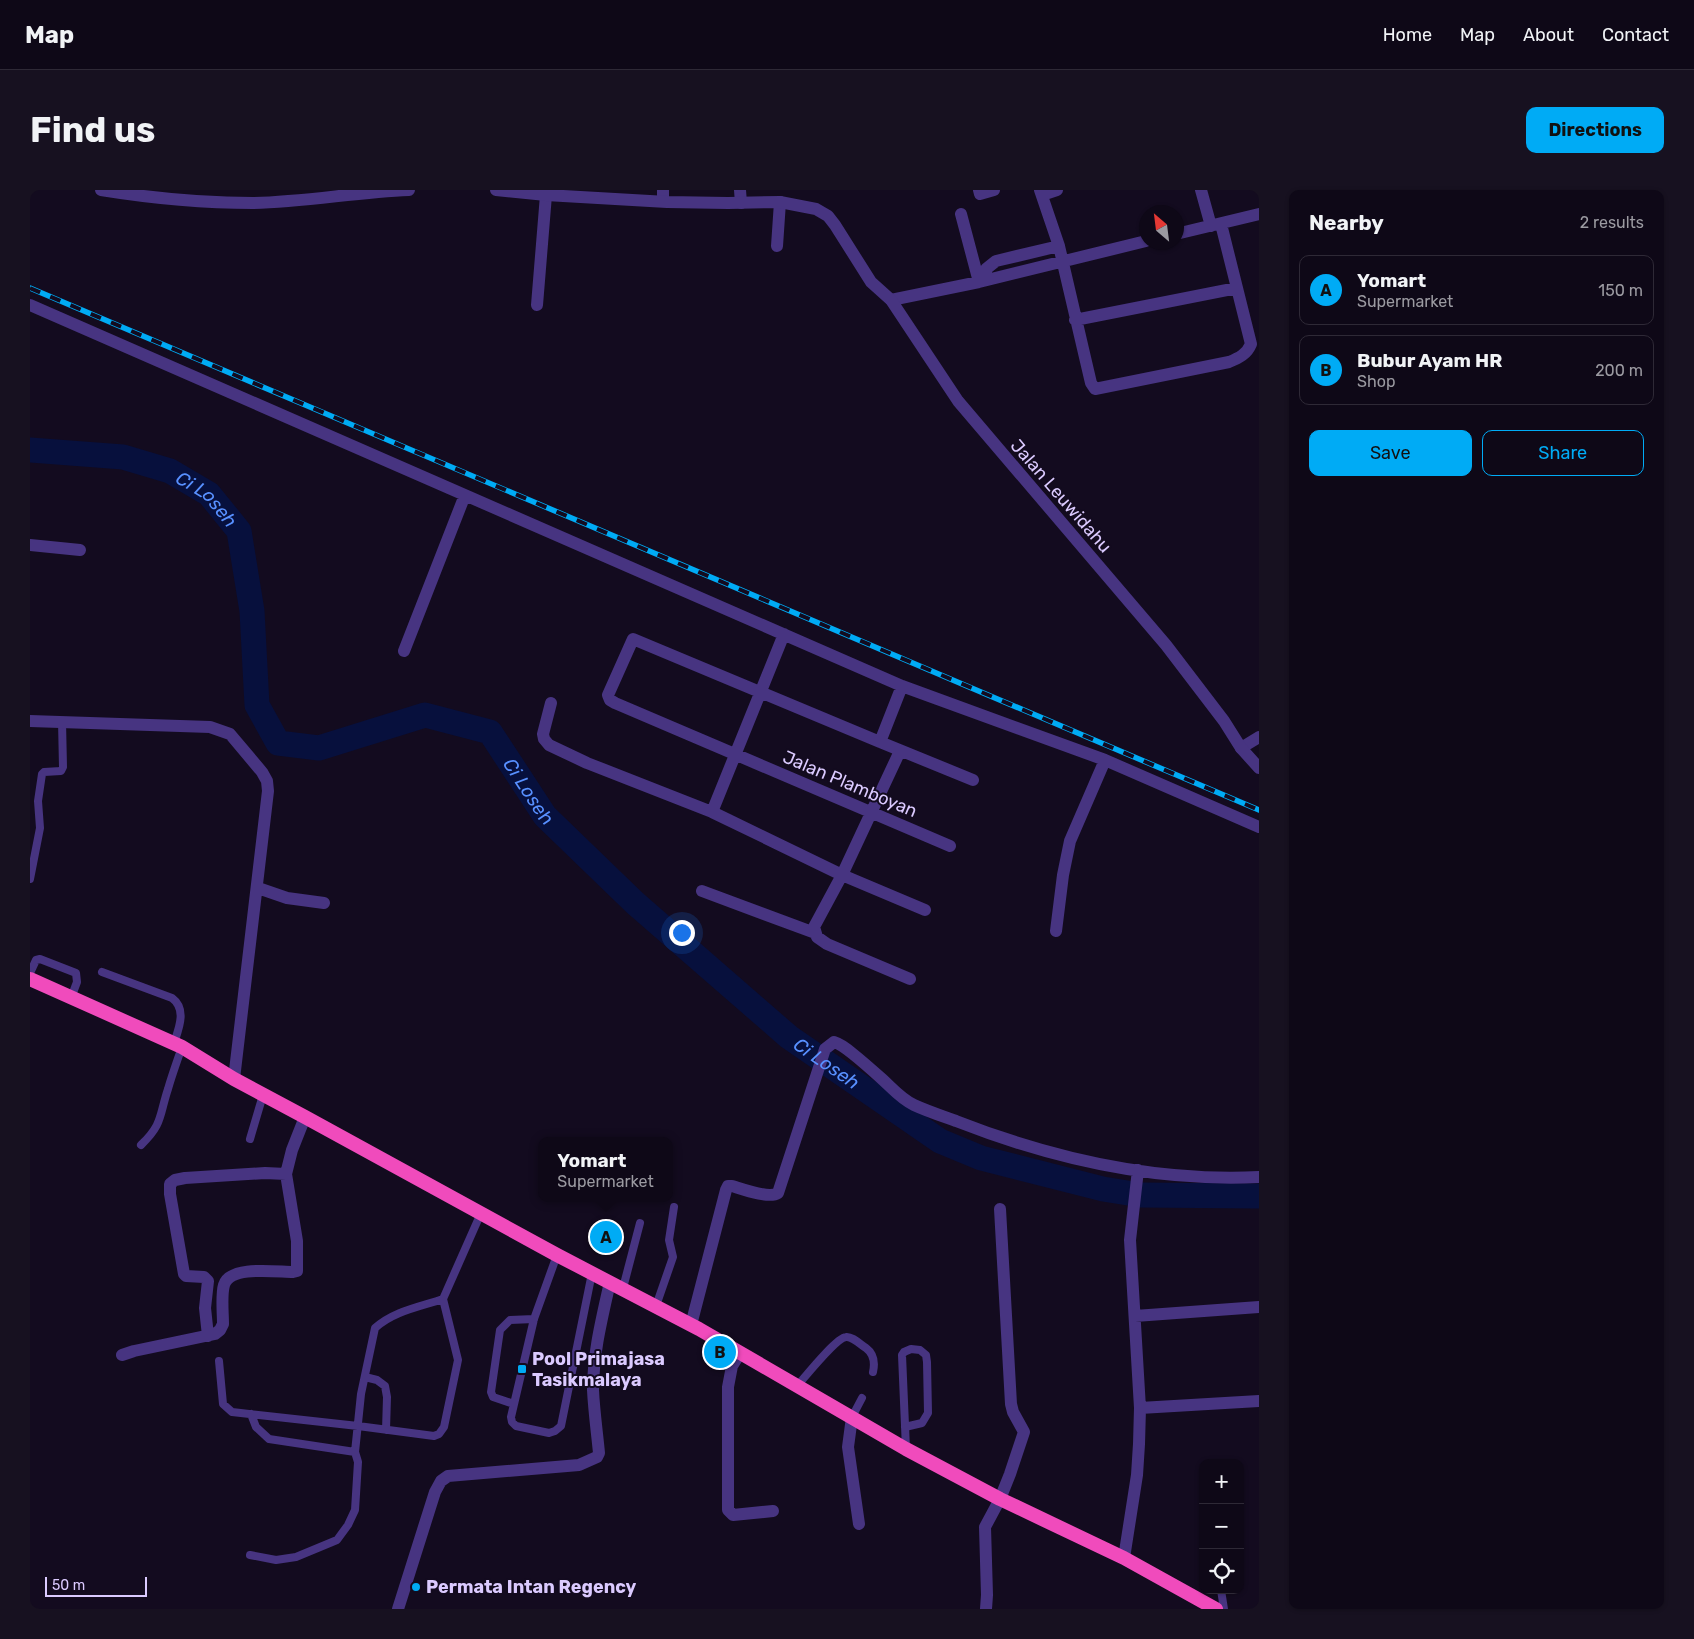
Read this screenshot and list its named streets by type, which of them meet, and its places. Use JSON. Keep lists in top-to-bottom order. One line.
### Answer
{"streets":{"street":["Jalan Leuwidahu","Jalan Plamboyan"]},"water":["Ci Loseh"],"places":{"transit":["Pool Primajasa Tasikmalaya"],"other":["Permata Intan Regency"]},"scale_bar":"50 m","north":"top left","page":{"header":"Map","nav":["Home","Map","About","Contact"],"buttons":["Directions",["Save","Share"]],"title":"Find us","heading":["Nearby","2 results"],"list":[{"mark":"A","name":"Yomart","note":"Supermarket","value":"150 m"},{"mark":"B","name":"Bubur Ayam HR","note":"Shop","value":"200 m"}],"popup":["Yomart","Supermarket"],"pins":["A","B"],"map_buttons":["+","−"],"scale":"50 m"}}
